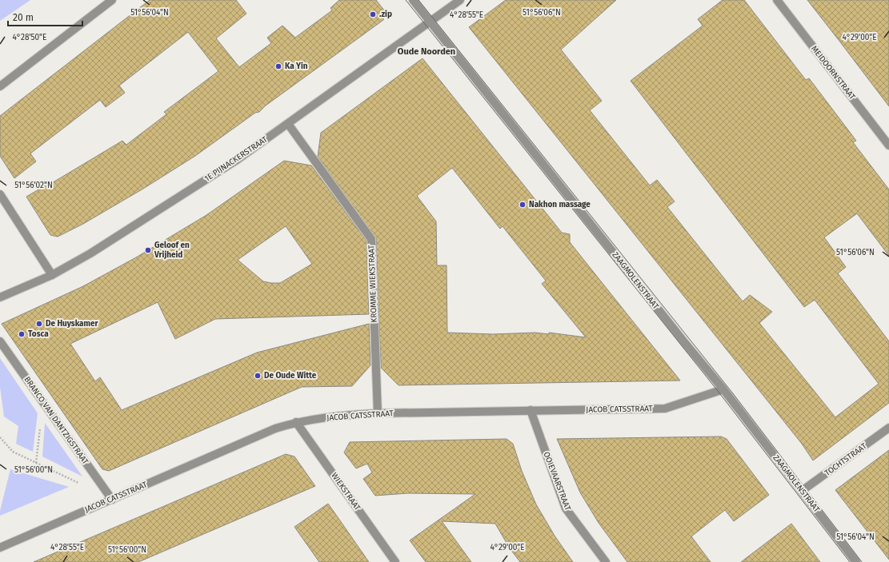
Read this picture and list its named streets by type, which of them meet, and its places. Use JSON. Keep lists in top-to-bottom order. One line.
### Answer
{"streets":{"street":["MEIDOORNSTRAAT","1E PIJNACKERSTRAAT","ZAAGMOLENSTRAAT","KROMME WIEKSTRAAT","JACOB CATSSTRAAT","BRANCO VAN DANTZIGSTRAAT","TOCHTSTRAAT","OOIEVAARSTRAAT","WIEKSTRAAT"]},"crossings":[["1E PIJNACKERSTRAAT","ZAAGMOLENSTRAAT"],["1E PIJNACKERSTRAAT","KROMME WIEKSTRAAT"],["ZAAGMOLENSTRAAT","JACOB CATSSTRAAT"],["ZAAGMOLENSTRAAT","TOCHTSTRAAT"],["KROMME WIEKSTRAAT","JACOB CATSSTRAAT"],["JACOB CATSSTRAAT","BRANCO VAN DANTZIGSTRAAT"],["JACOB CATSSTRAAT","OOIEVAARSTRAAT"],["JACOB CATSSTRAAT","WIEKSTRAAT"]],"districts":["Oude Noorden"],"places":[".zip","Ka Yin","Nakhon massage","Geloof en Vrijheid","De Huyskamer","Tosca","De Oude Witte"],"scale_bar":"20 m","coordinates":["51°56'04\"N","51°56'06\"N","4°28'55\"E","4°28'50\"E","4°29'00\"E","51°56'02\"N","51°56'00\"N"]}
